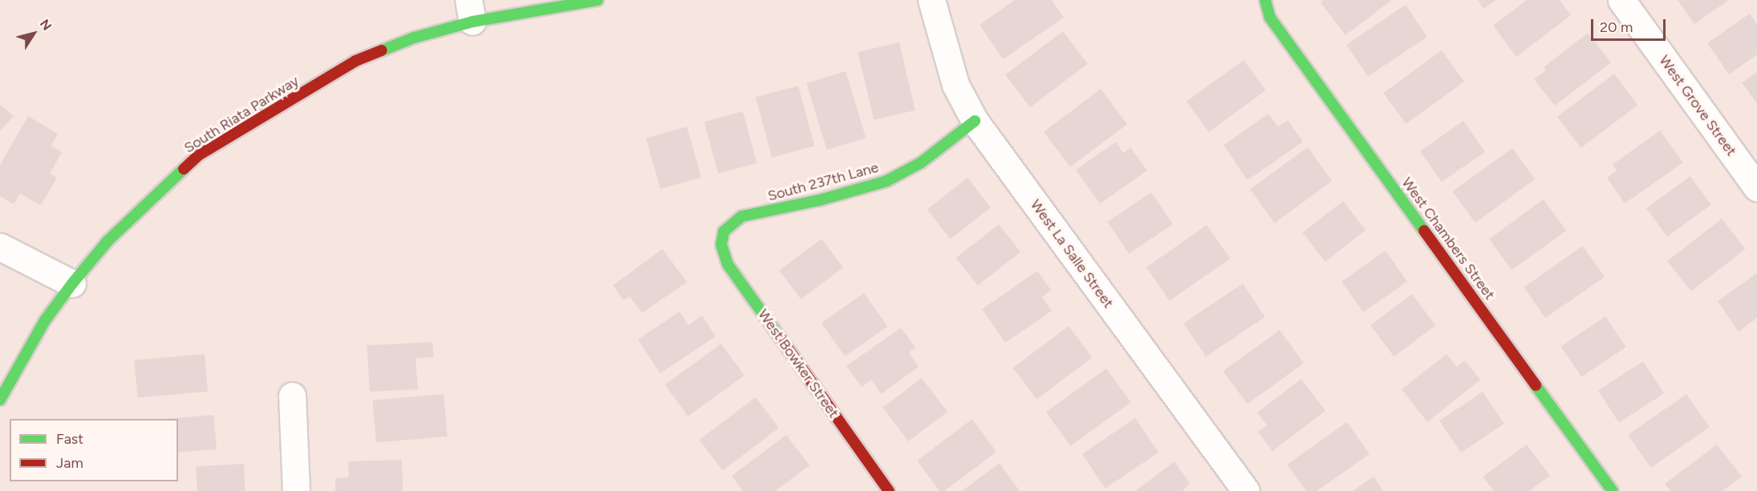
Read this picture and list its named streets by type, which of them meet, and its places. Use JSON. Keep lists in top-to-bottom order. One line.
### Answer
{"streets":{"street":["West Grove Street","South Riata Parkway","South 237th Lane","West Chambers Street","West La Salle Street","West Bowker Street"]},"crossings":[["South 237th Lane","West La Salle Street"],["South 237th Lane","West Bowker Street"]],"legend":["Fast","Jam"],"scale_bar":"20 m","north":"top right"}
